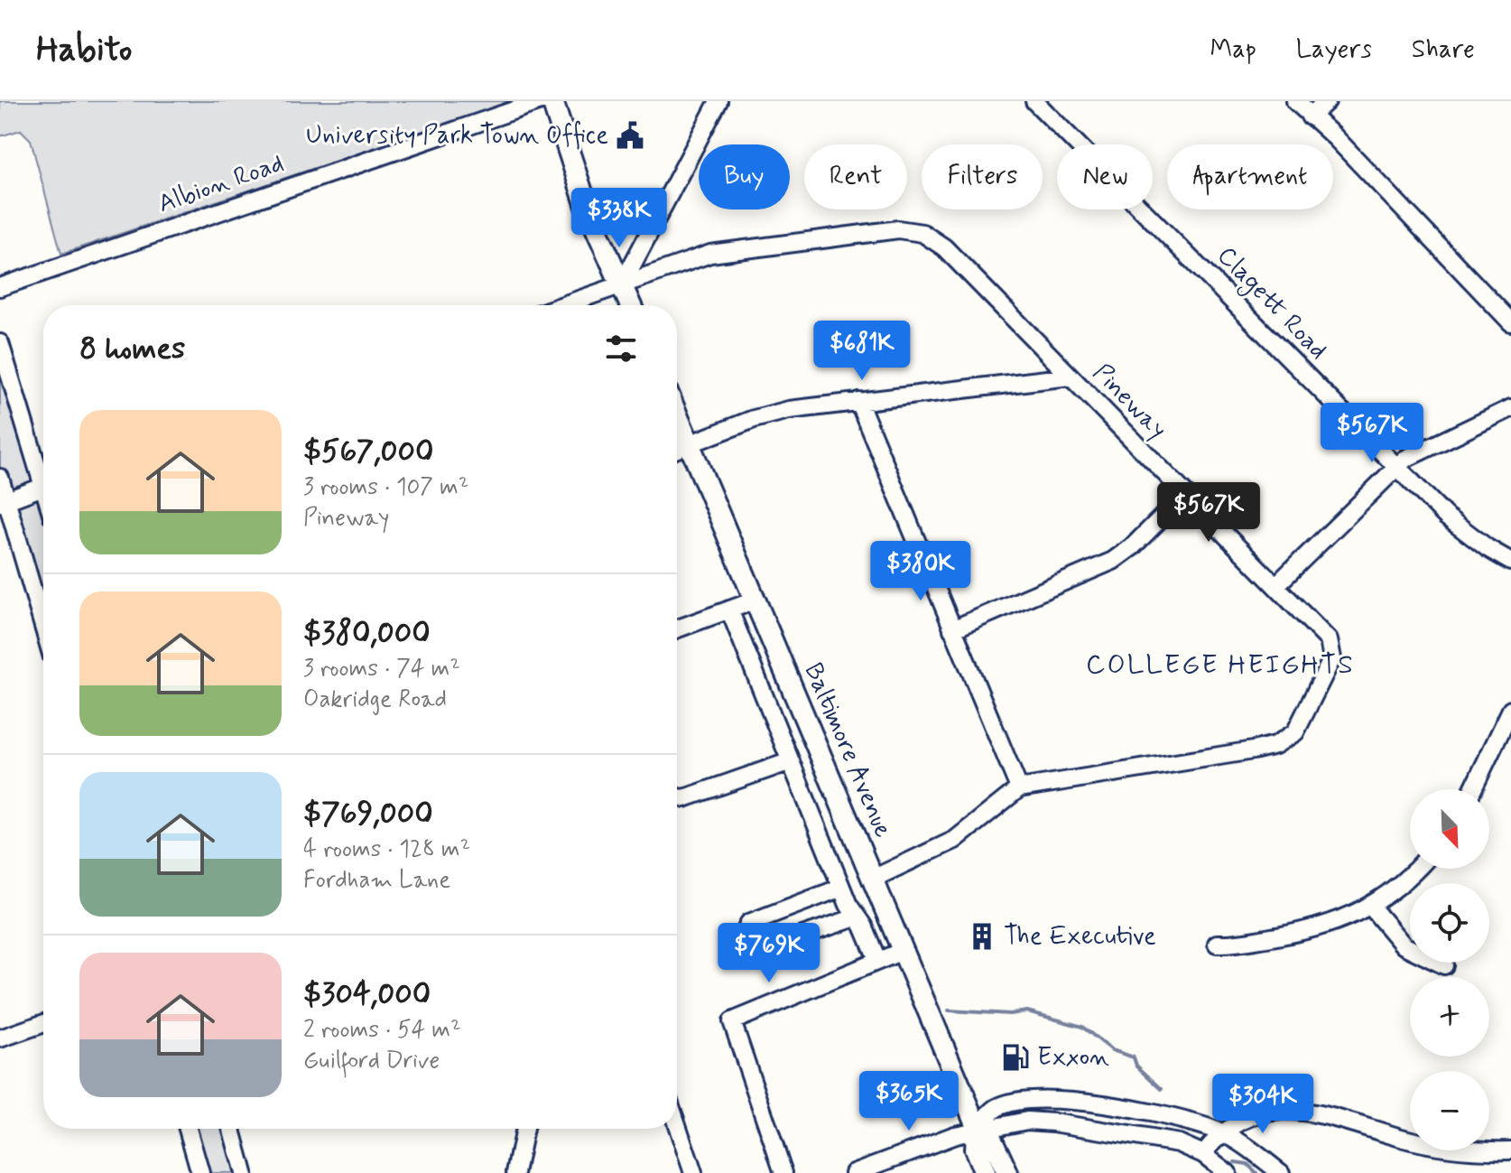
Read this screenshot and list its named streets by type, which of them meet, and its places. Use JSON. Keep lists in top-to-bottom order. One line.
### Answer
{"streets":{"main road":["Baltimore Avenue"],"street":["Albion Road","Clagett Road","Pineway"]},"crossings":[["Pineway","Baltimore Avenue"]],"districts":["COLLEGE HEIGHTS"],"places":{"public building":["University Park Town Office"],"building":["The Executive"],"fuel station":["Exxon"]},"north":"bottom right","page":{"header":"Habito","nav":["Map","Layers","Share"],"chip":["Buy","Rent","Filters","New","Apartment"],"price":["$338K","$681K","$567K","$567K","$380K","$769K","$365K","$304K"],"heading":"8 homes","list":[{"name":"$567,000","note":"3 rooms · 107 m² · Pineway"},{"name":"$380,000","note":"3 rooms · 74 m² · Oakridge Road"},{"name":"$769,000","note":"4 rooms · 128 m² · Fordham Lane"},{"name":"$304,000","note":"2 rooms · 54 m² · Guilford Drive"}],"map_buttons":["+","−"]}}
